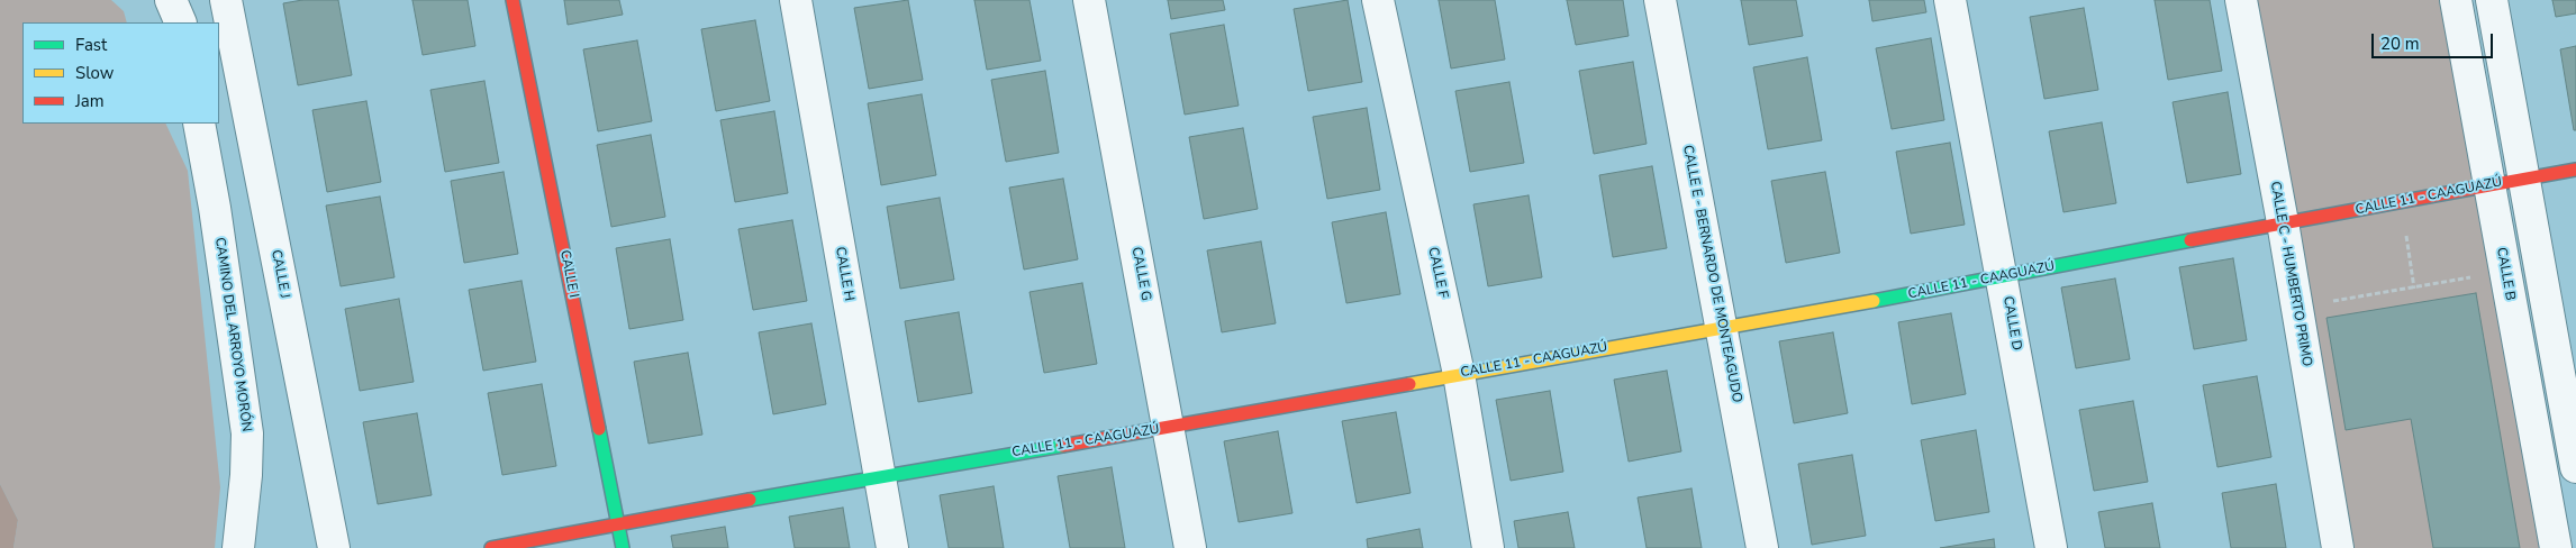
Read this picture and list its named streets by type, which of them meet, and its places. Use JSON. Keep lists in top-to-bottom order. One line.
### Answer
{"streets":{"street":["CALLE 11 - CAAGUAZÚ","CALLE F","CALLE J","CALLE I","CALLE H","CALLE G","CALLE E - BERNARDO DE MONTEAGUDO","CALLE C - HUMBERTO PRIMO","CALLE B","CALLE D","CAMINO DEL ARROYO MORÓN"]},"crossings":[["CALLE 11 - CAAGUAZÚ","CALLE F"],["CALLE 11 - CAAGUAZÚ","CALLE I"],["CALLE 11 - CAAGUAZÚ","CALLE H"],["CALLE 11 - CAAGUAZÚ","CALLE G"],["CALLE 11 - CAAGUAZÚ","CALLE E - BERNARDO DE MONTEAGUDO"],["CALLE 11 - CAAGUAZÚ","CALLE C - HUMBERTO PRIMO"],["CALLE 11 - CAAGUAZÚ","CALLE B"],["CALLE 11 - CAAGUAZÚ","CALLE D"]],"legend":["Fast","Slow","Jam"],"scale_bar":"20 m"}
